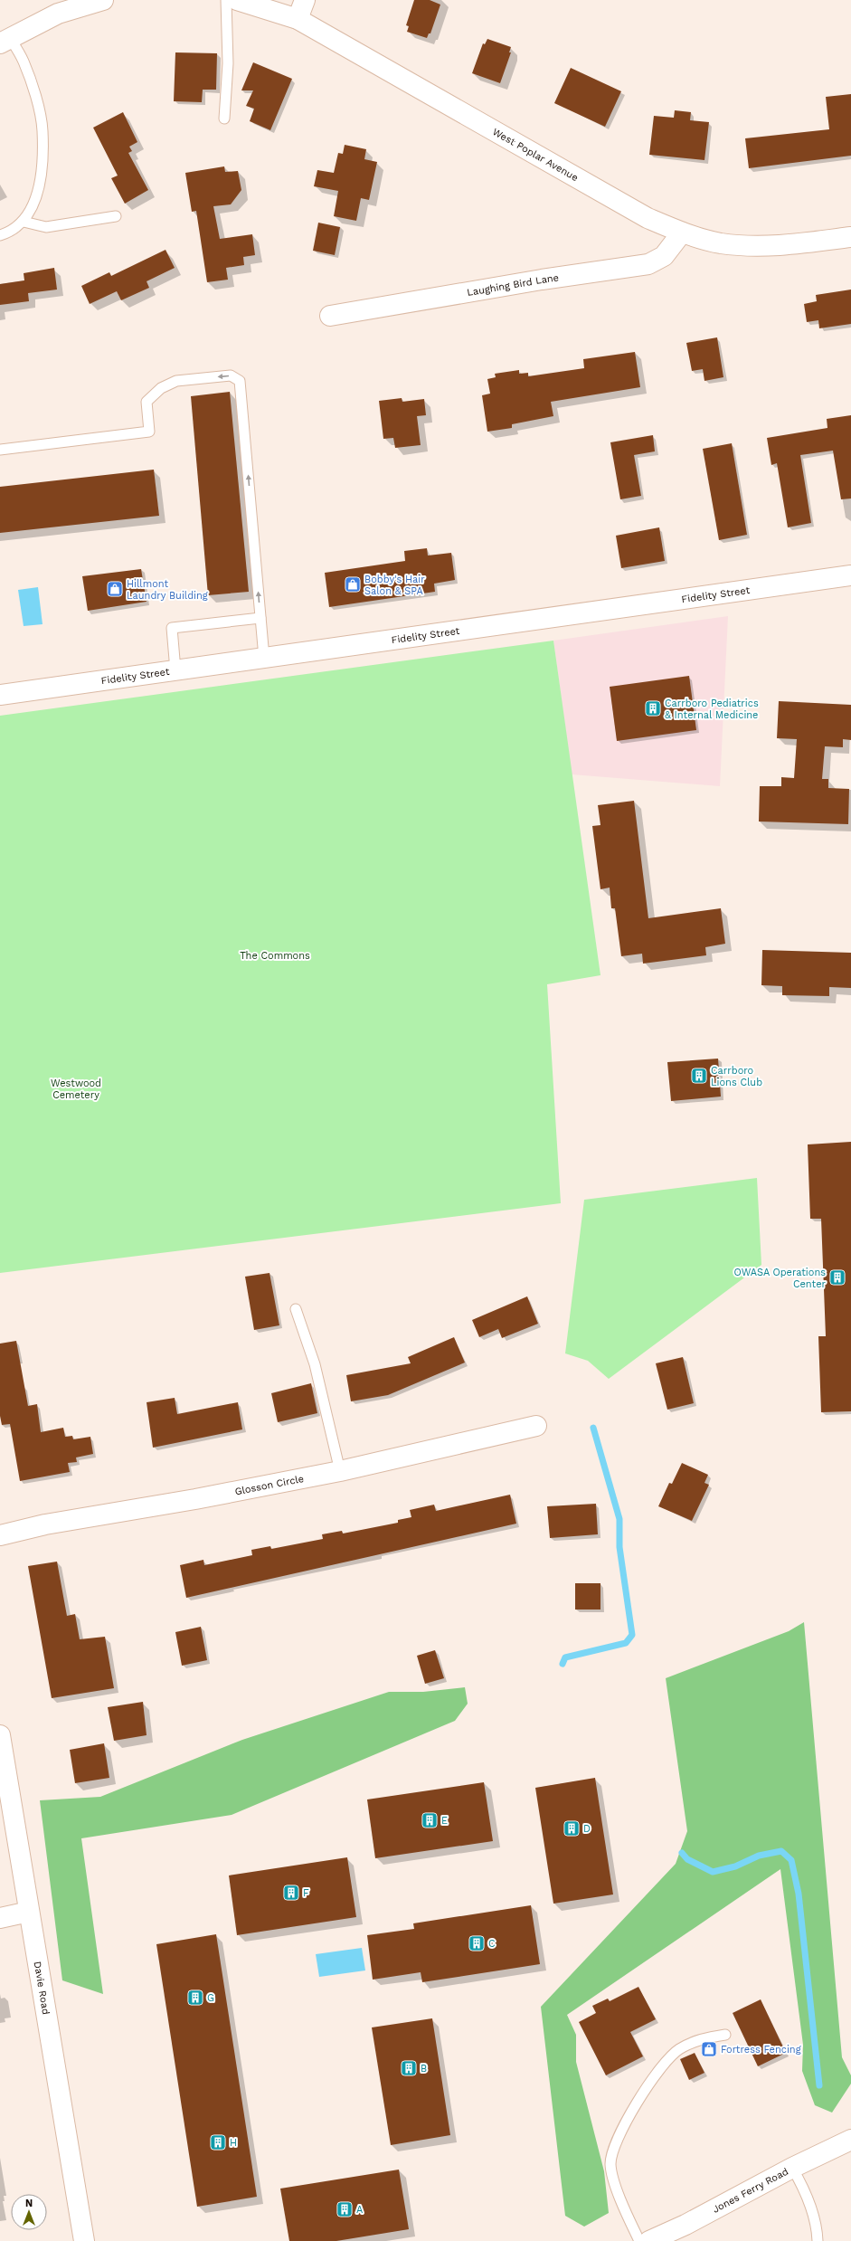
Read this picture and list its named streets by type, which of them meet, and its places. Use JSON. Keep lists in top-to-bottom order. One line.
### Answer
{"streets":{"street":["West Poplar Avenue","Laughing Bird Lane","Fidelity Street","Glosson Circle","Davie Road","Jones Ferry Road"]},"crossings":[["West Poplar Avenue","Laughing Bird Lane"]],"parks":["The Commons","Westwood Cemetery"],"places":{"shop":["Bobby's Hair Salon & SPA","Hillmont Laundry Building","Fortress Fencing"],"building":["Carrboro Pediatrics & Internal Medicine","Carrboro Lions Club","OWASA Operations Center","E","D","F","C","G","B","H","A"]},"north":"top"}
